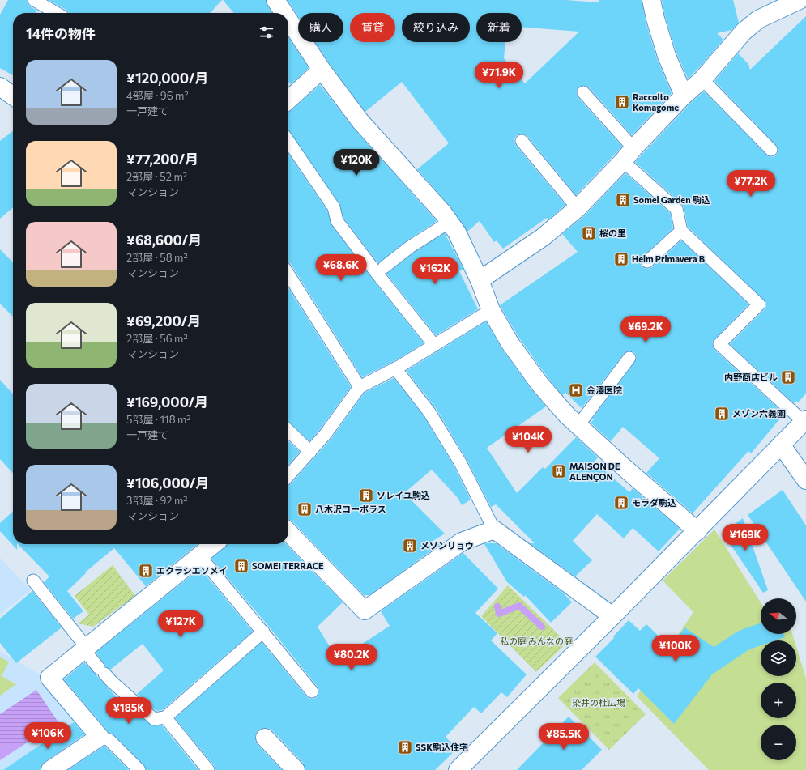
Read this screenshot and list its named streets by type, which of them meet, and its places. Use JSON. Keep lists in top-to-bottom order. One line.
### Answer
{"parks":["私の庭 みんなの庭","染井の杜広場"],"places":{"building":["Raccolto Komagome","Somei Garden 駒込","桜の里","Heim Primavera B","内野商店ビル","メゾン六義園","MAISON DE ALENÇON","ソレイユ駒込","モラダ駒込","八木沢コーポラス","メゾンリョウ","SOMEI TERRACE","エクラシエソメイ","SSK駒込住宅"],"hospital":["金澤医院"]},"north":"left","page":{"chip":["購入","賃貸","絞り込み","新着"],"heading":"14件の物件","list":[{"name":"¥120,000/月","note":"4部屋 · 96 m² · 一戸建て"},{"name":"¥77,200/月","note":"2部屋 · 52 m² · マンション"},{"name":"¥68,600/月","note":"2部屋 · 58 m² · マンション"},{"name":"¥69,200/月","note":"2部屋 · 56 m² · マンション"},{"name":"¥169,000/月","note":"5部屋 · 118 m² · 一戸建て"},{"name":"¥106,000/月","note":"3部屋 · 92 m² · マンション"}],"price":["¥71.9K","¥120K","¥77.2K","¥68.6K","¥162K","¥69.2K","¥104K","¥169K","¥127K","¥100K","¥80.2K","¥185K","¥106K","¥85.5K"],"map_buttons":["+","−"]}}
